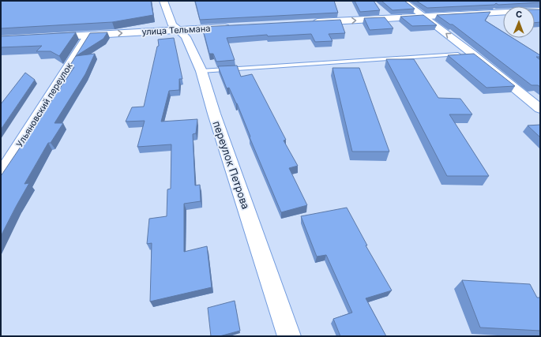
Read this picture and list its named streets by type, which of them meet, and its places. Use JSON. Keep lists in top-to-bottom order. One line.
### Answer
{"streets":{"street":["улица Тельмана","Ульяновский переулок","переулок Петрова"]},"crossings":[["улица Тельмана","Ульяновский переулок"],["улица Тельмана","переулок Петрова"]],"one_way":["улица Тельмана"],"north":"top"}
